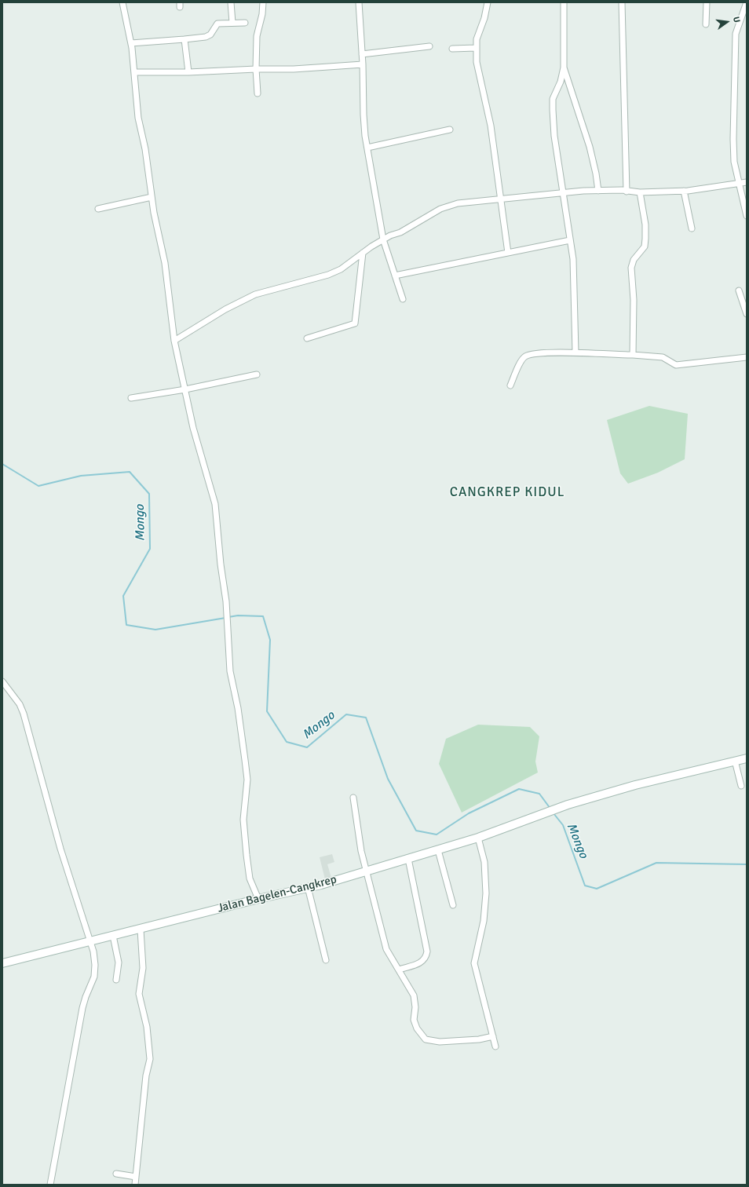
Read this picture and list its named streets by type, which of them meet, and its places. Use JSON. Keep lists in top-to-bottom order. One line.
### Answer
{"streets":{"main road":["Jalan Bagelen-Cangkrep"]},"districts":["CANGKREP KIDUL"],"water":["Mongo"],"north":"right"}
